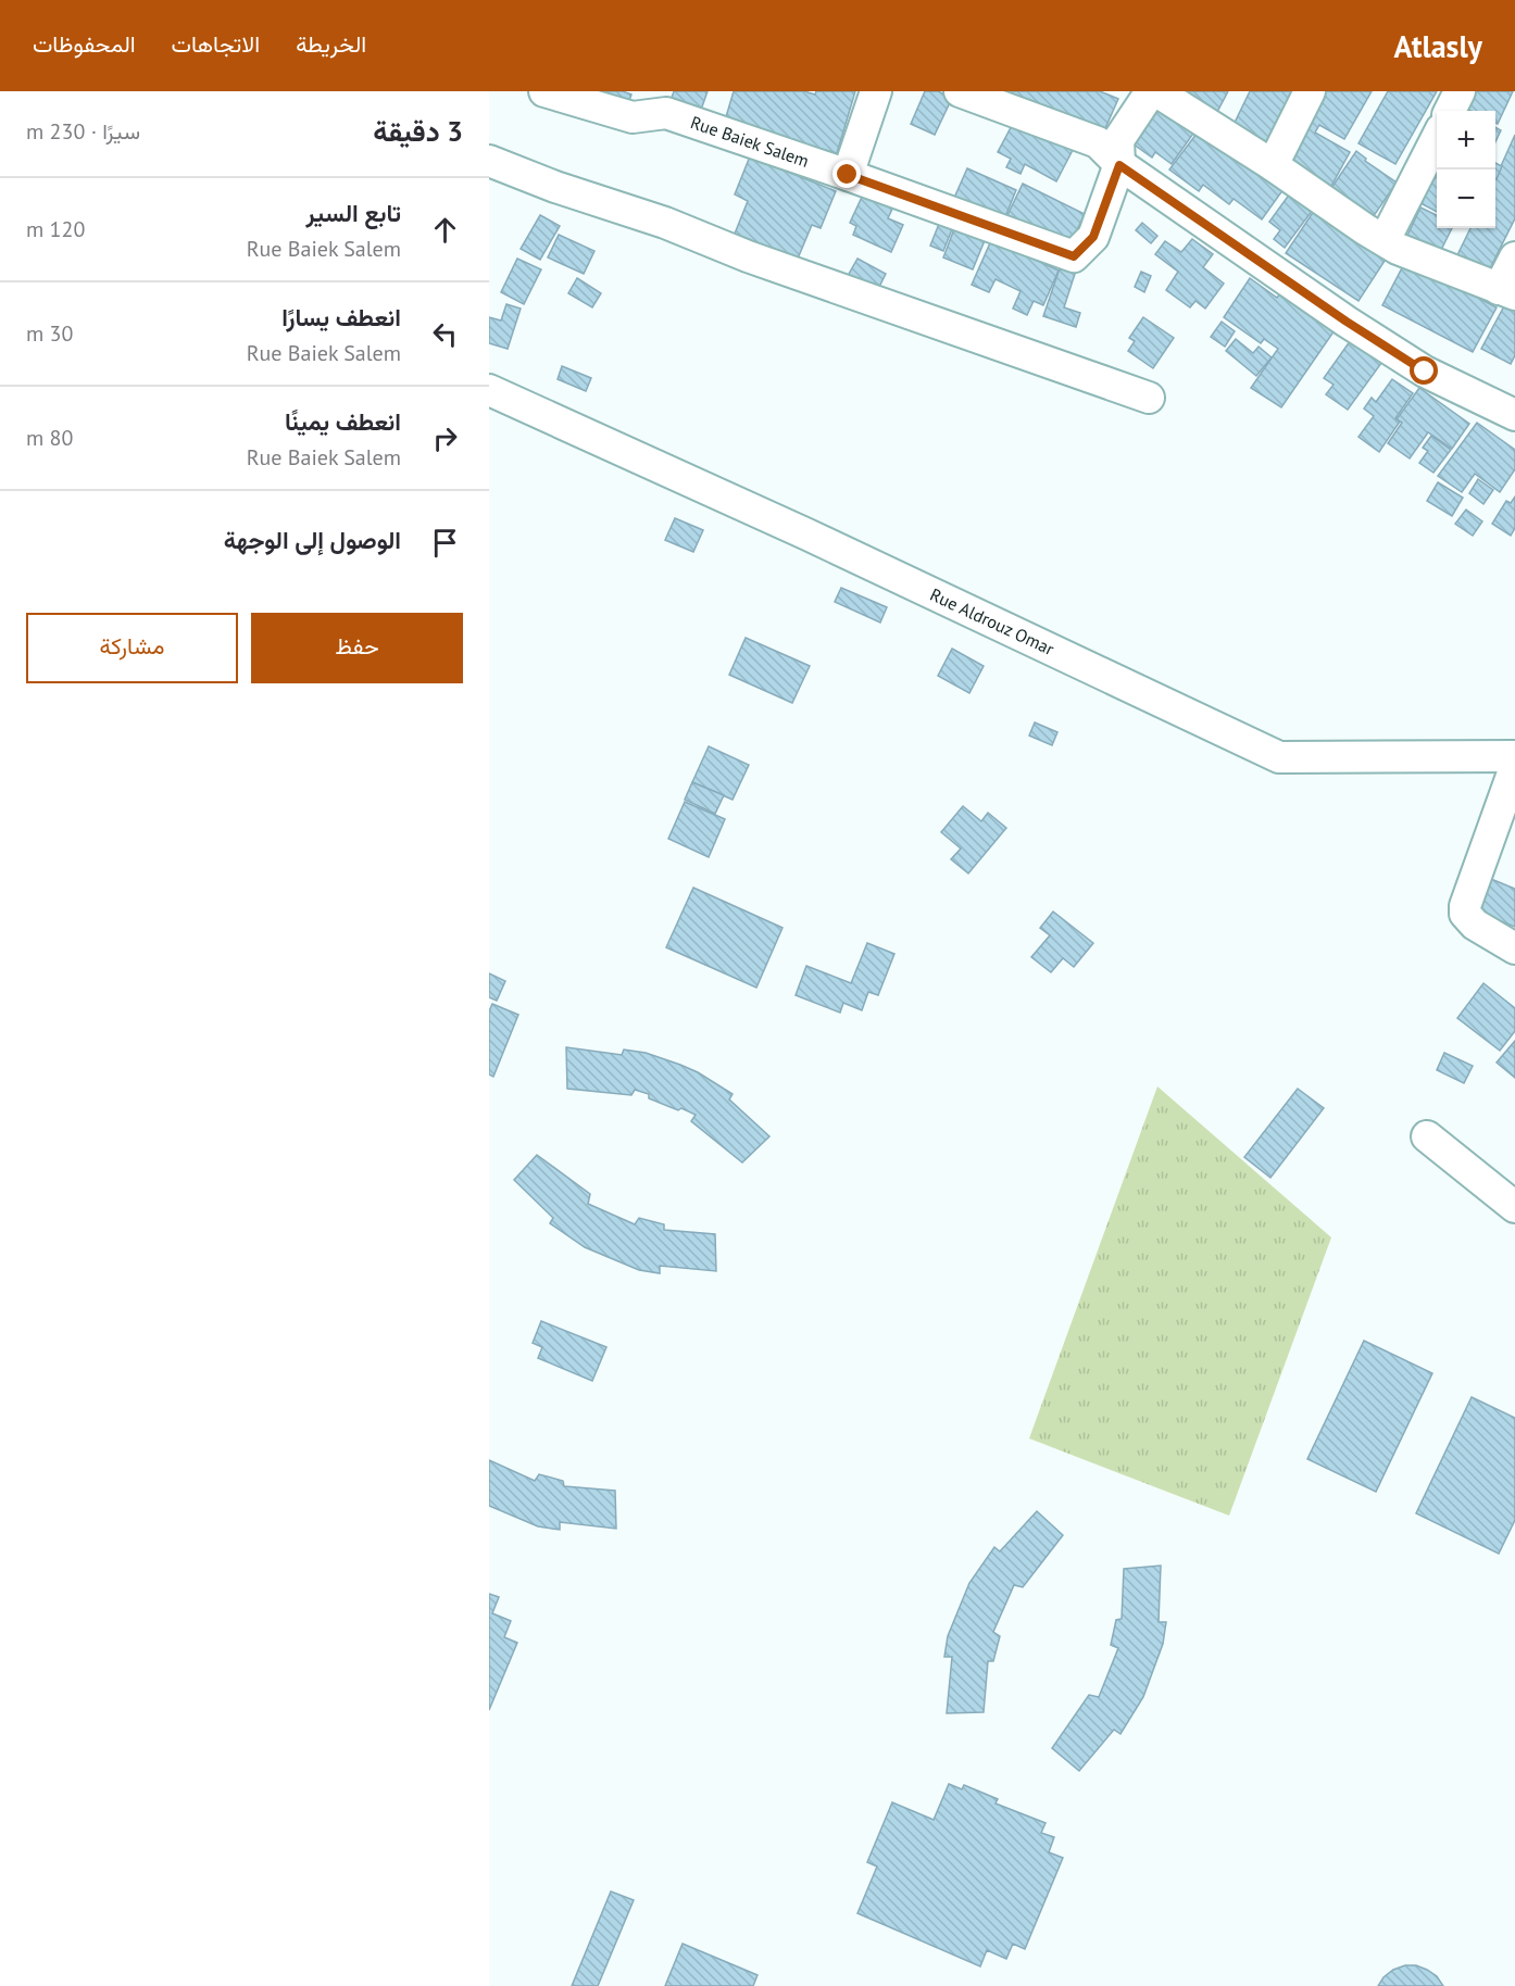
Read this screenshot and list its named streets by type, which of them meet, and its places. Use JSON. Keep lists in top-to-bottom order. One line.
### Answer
{"streets":{"street":["Rue Baiek Salem","Rue Aldrouz Omar"]},"page":{"header":"Atlasly","nav":["الخريطة","الاتجاهات","المحفوظات"],"heading":["3 دقيقة","سيرًا · 230 m"],"map_buttons":["+","−"],"list":[["تابع السير","Rue Baiek Salem","120 m"],["انعطف يسارًا","Rue Baiek Salem","30 m"],["انعطف يمينًا","Rue Baiek Salem","80 m"],"الوصول إلى الوجهة"],"buttons":["حفظ","مشاركة"]}}
